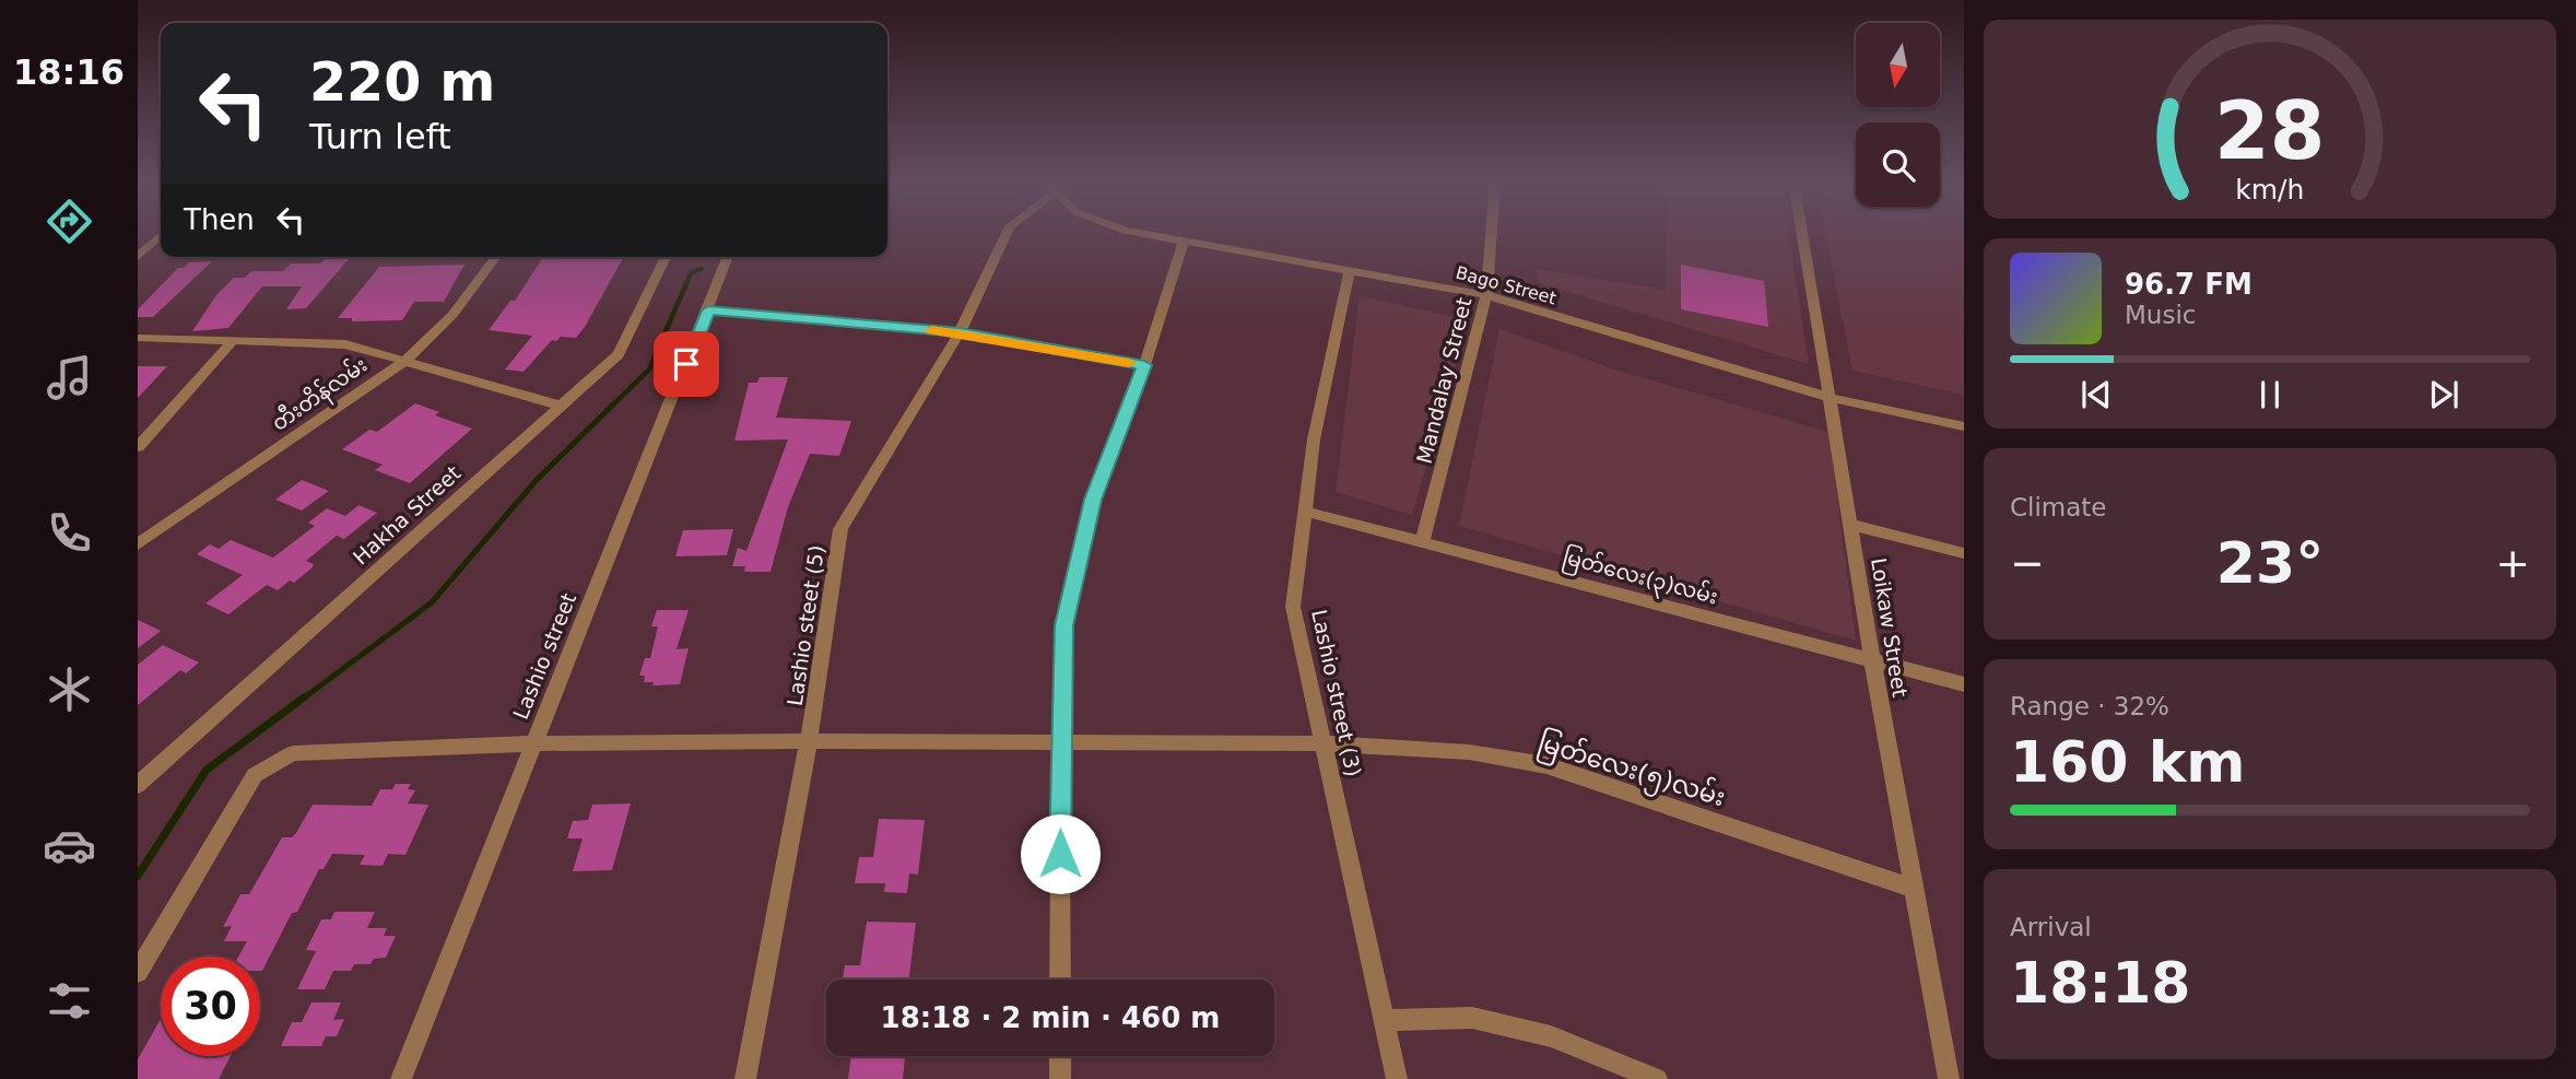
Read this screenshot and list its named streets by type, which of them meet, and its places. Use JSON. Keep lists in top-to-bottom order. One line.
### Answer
{"streets":{"street":["Bago Street","Mandalay Street","တီးတိန်လမ်း","Hakha Street","မြတ်လေး(၃)လမ်း","Lashio steet (5)","Loikaw Street","Lashio street","Lashio street (3)","မြတ်လေး(၅)လမ်း"]},"crossings":[["Bago Street","Mandalay Street"],["Bago Street","Loikaw Street"],["Bago Street","Lashio street (3)"],["Mandalay Street","မြတ်လေး(၃)လမ်း"],["မြတ်လေး(၃)လမ်း","Loikaw Street"],["မြတ်လေး(၃)လမ်း","Lashio street (3)"],["Lashio steet (5)","မြတ်လေး(၅)လမ်း"],["Loikaw Street","မြတ်လေး(၅)လမ်း"],["Lashio street","မြတ်လေး(၅)လမ်း"],["Lashio street (3)","မြတ်လေး(၅)လမ်း"]],"north":"bottom","page":{"tabs":"18:16","turn":["220 m","Turn left"],"then":"Then","song":["96.7 FM","Music"],"tile":["Climate",["Range · 32%","160 km"],["Arrival","18:18"]],"heat":["−","23°","+"],"limit":"30","trip":"18:18 · 2 min · 460 m","gauge":["28","km/h"]}}
